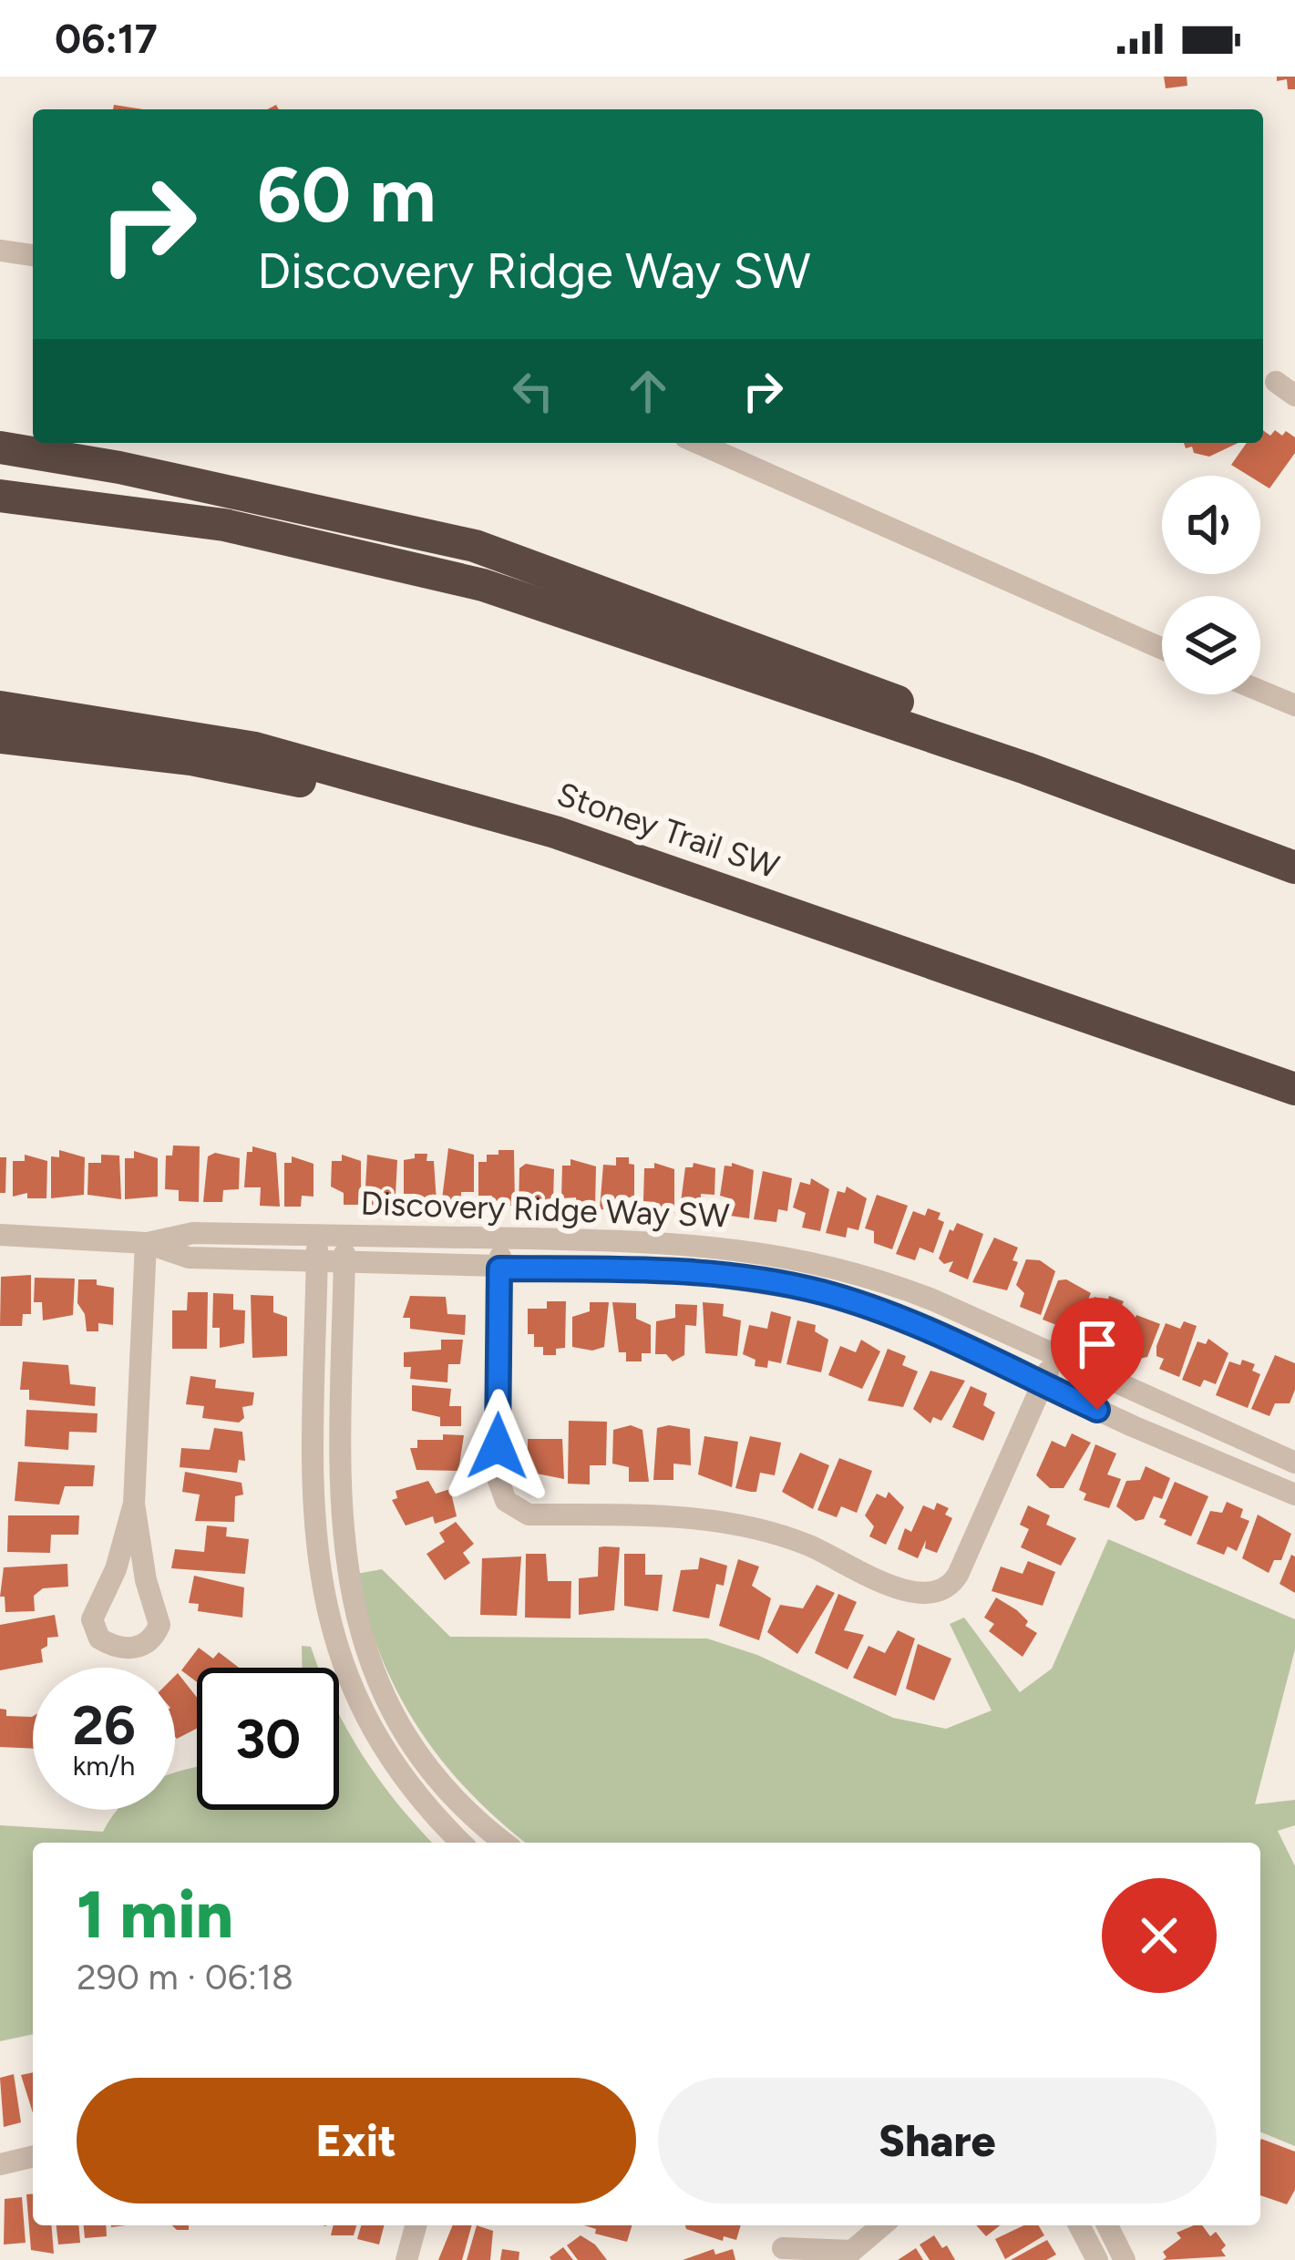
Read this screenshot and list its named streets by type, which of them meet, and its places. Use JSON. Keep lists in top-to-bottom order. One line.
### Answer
{"streets":{"highway":["Stoney Trail SW"],"street":["Discovery Ridge Way SW"]},"page":{"status":"06:17","turn":["60 m","Discovery Ridge Way SW"],"speed":"26 km/h","limit":"30","heading":["1 min","290 m · 06:18"],"buttons":["Exit","Share"]}}
